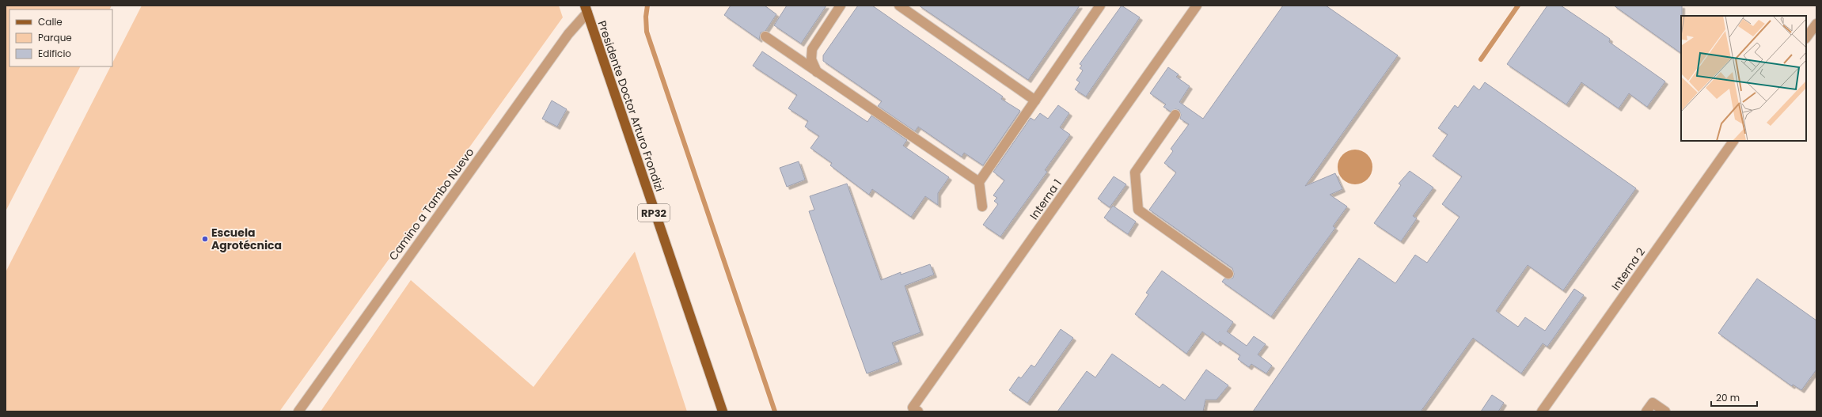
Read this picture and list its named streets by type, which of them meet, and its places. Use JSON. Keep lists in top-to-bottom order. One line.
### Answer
{"streets":{"main road":["Presidente Doctor Arturo Frondizi","RP32"],"street":["Interna 1","Camino a Tambo Nuevo","Interna 2"]},"crossings":[["Presidente Doctor Arturo Frondizi","Camino a Tambo Nuevo"]],"places":["Escuela Agrotécnica"],"legend":["Calle","Parque","Edificio"],"scale_bar":"20 m"}
